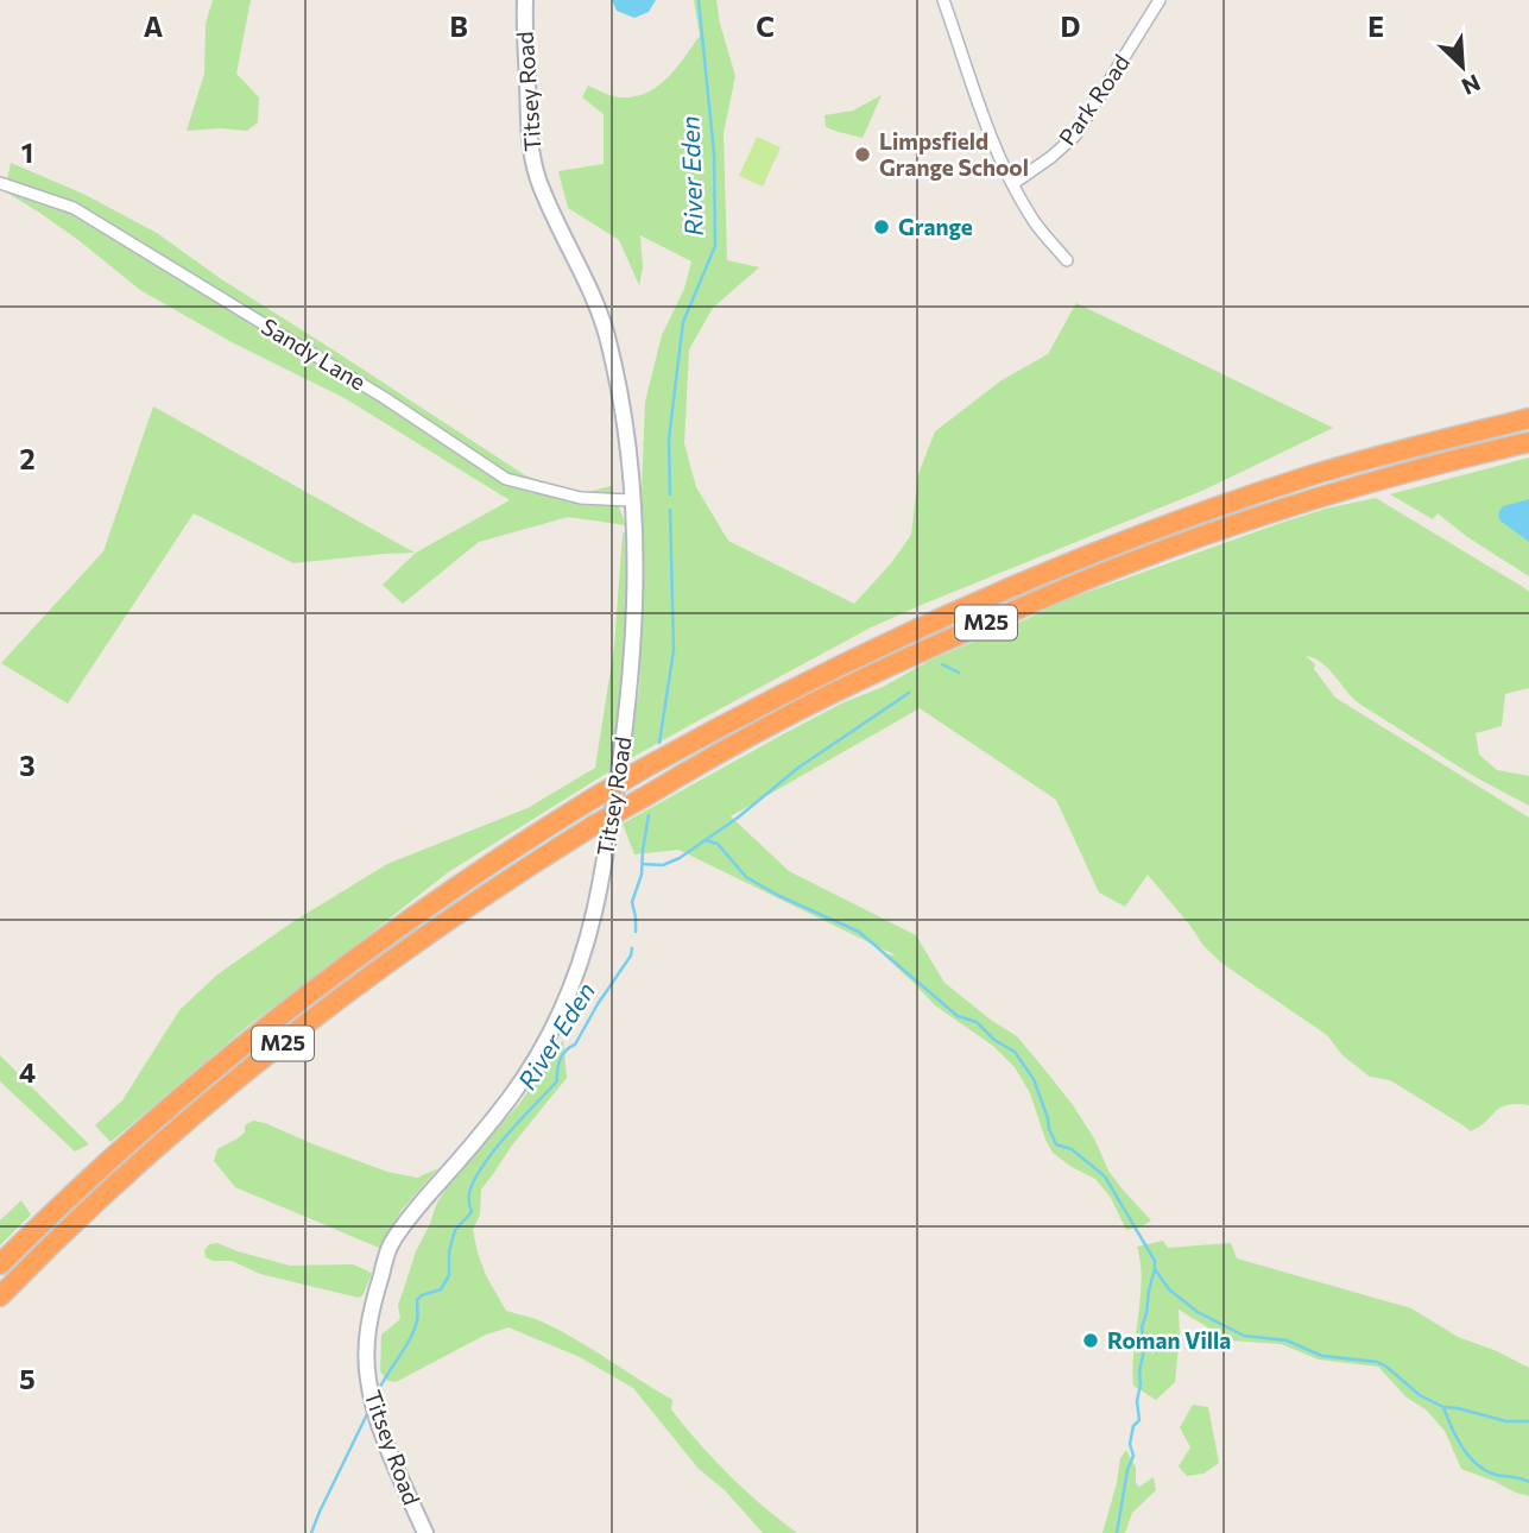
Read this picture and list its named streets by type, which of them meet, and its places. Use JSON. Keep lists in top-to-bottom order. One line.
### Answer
{"streets":{"highway":["M25"],"main road":["Titsey Road"],"street":["Park Road","Sandy Lane"]},"crossings":[["Titsey Road","Sandy Lane"]],"water":["River Eden"],"places":["Limpsfield Grange School","Grange","Roman Villa"],"north":"bottom right","grid":{"columns":["A","B","C","D","E"],"rows":["1","2","3","4","5"]}}
